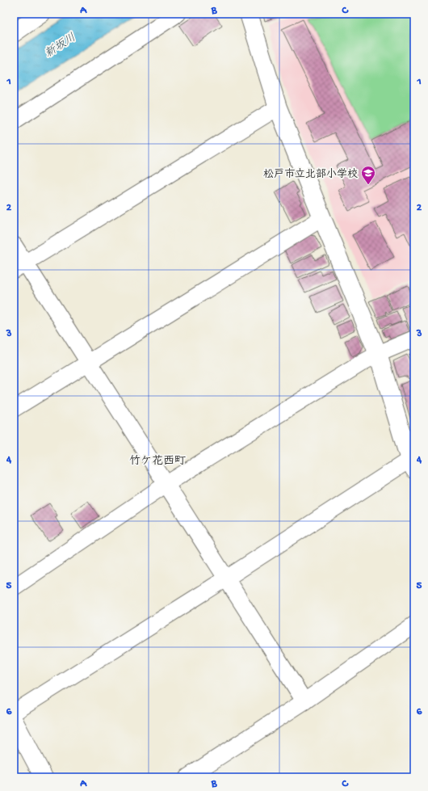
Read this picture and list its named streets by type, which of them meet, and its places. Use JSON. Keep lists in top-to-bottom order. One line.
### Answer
{"districts":["竹ケ花西町"],"water":["新坂川"],"places":{"school or university":["松戸市立北部小学校"]},"grid":{"columns":["A","B","C"],"rows":["1","2","3","4","5","6"]}}
